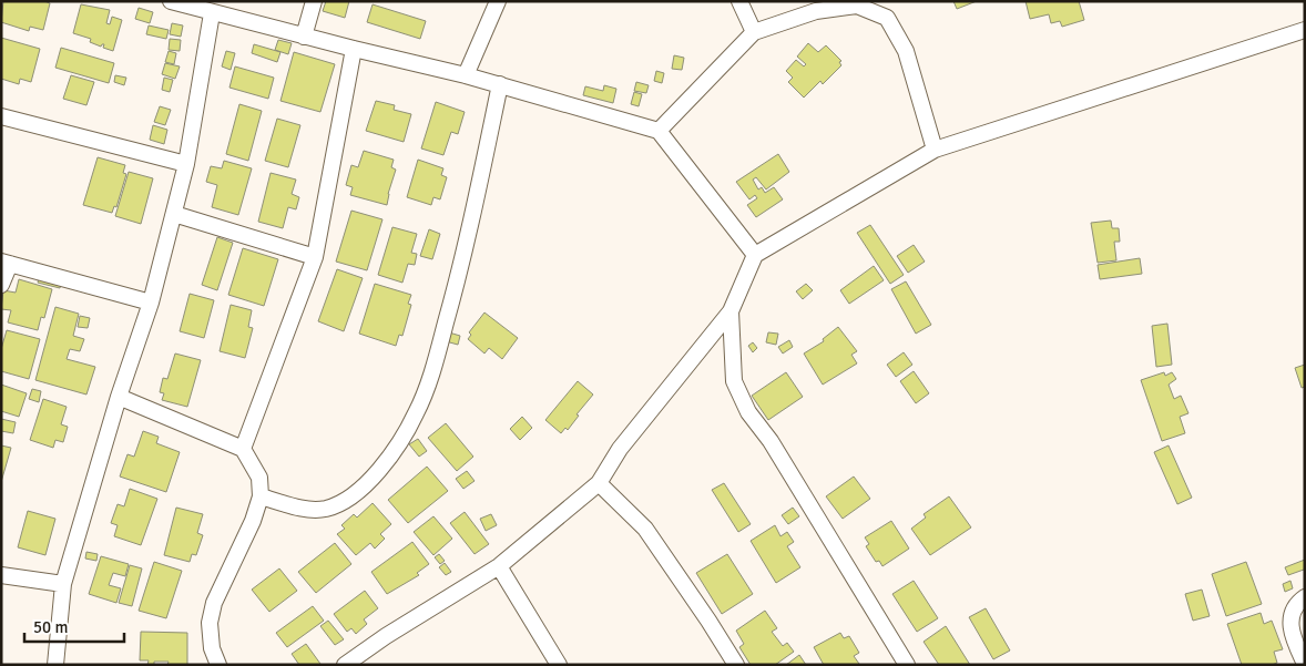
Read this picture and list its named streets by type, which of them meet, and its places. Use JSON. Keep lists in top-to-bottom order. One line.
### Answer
{"scale_bar":"50 m"}
